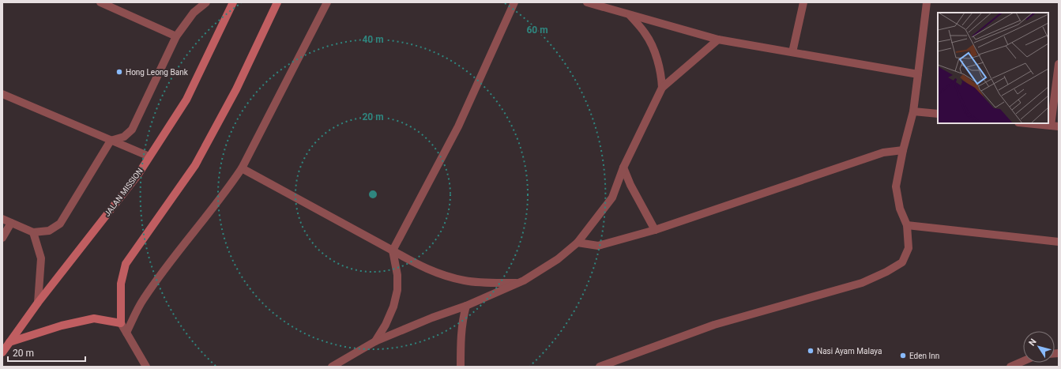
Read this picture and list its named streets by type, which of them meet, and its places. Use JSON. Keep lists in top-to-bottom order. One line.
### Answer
{"streets":{"street":["JALAN MISSION"]},"places":["Hong Leong Bank","Nasi Ayam Malaya","Eden Inn"],"scale_bar":"20 m","north":"top left","rings":["60 m","40 m","20 m"]}
